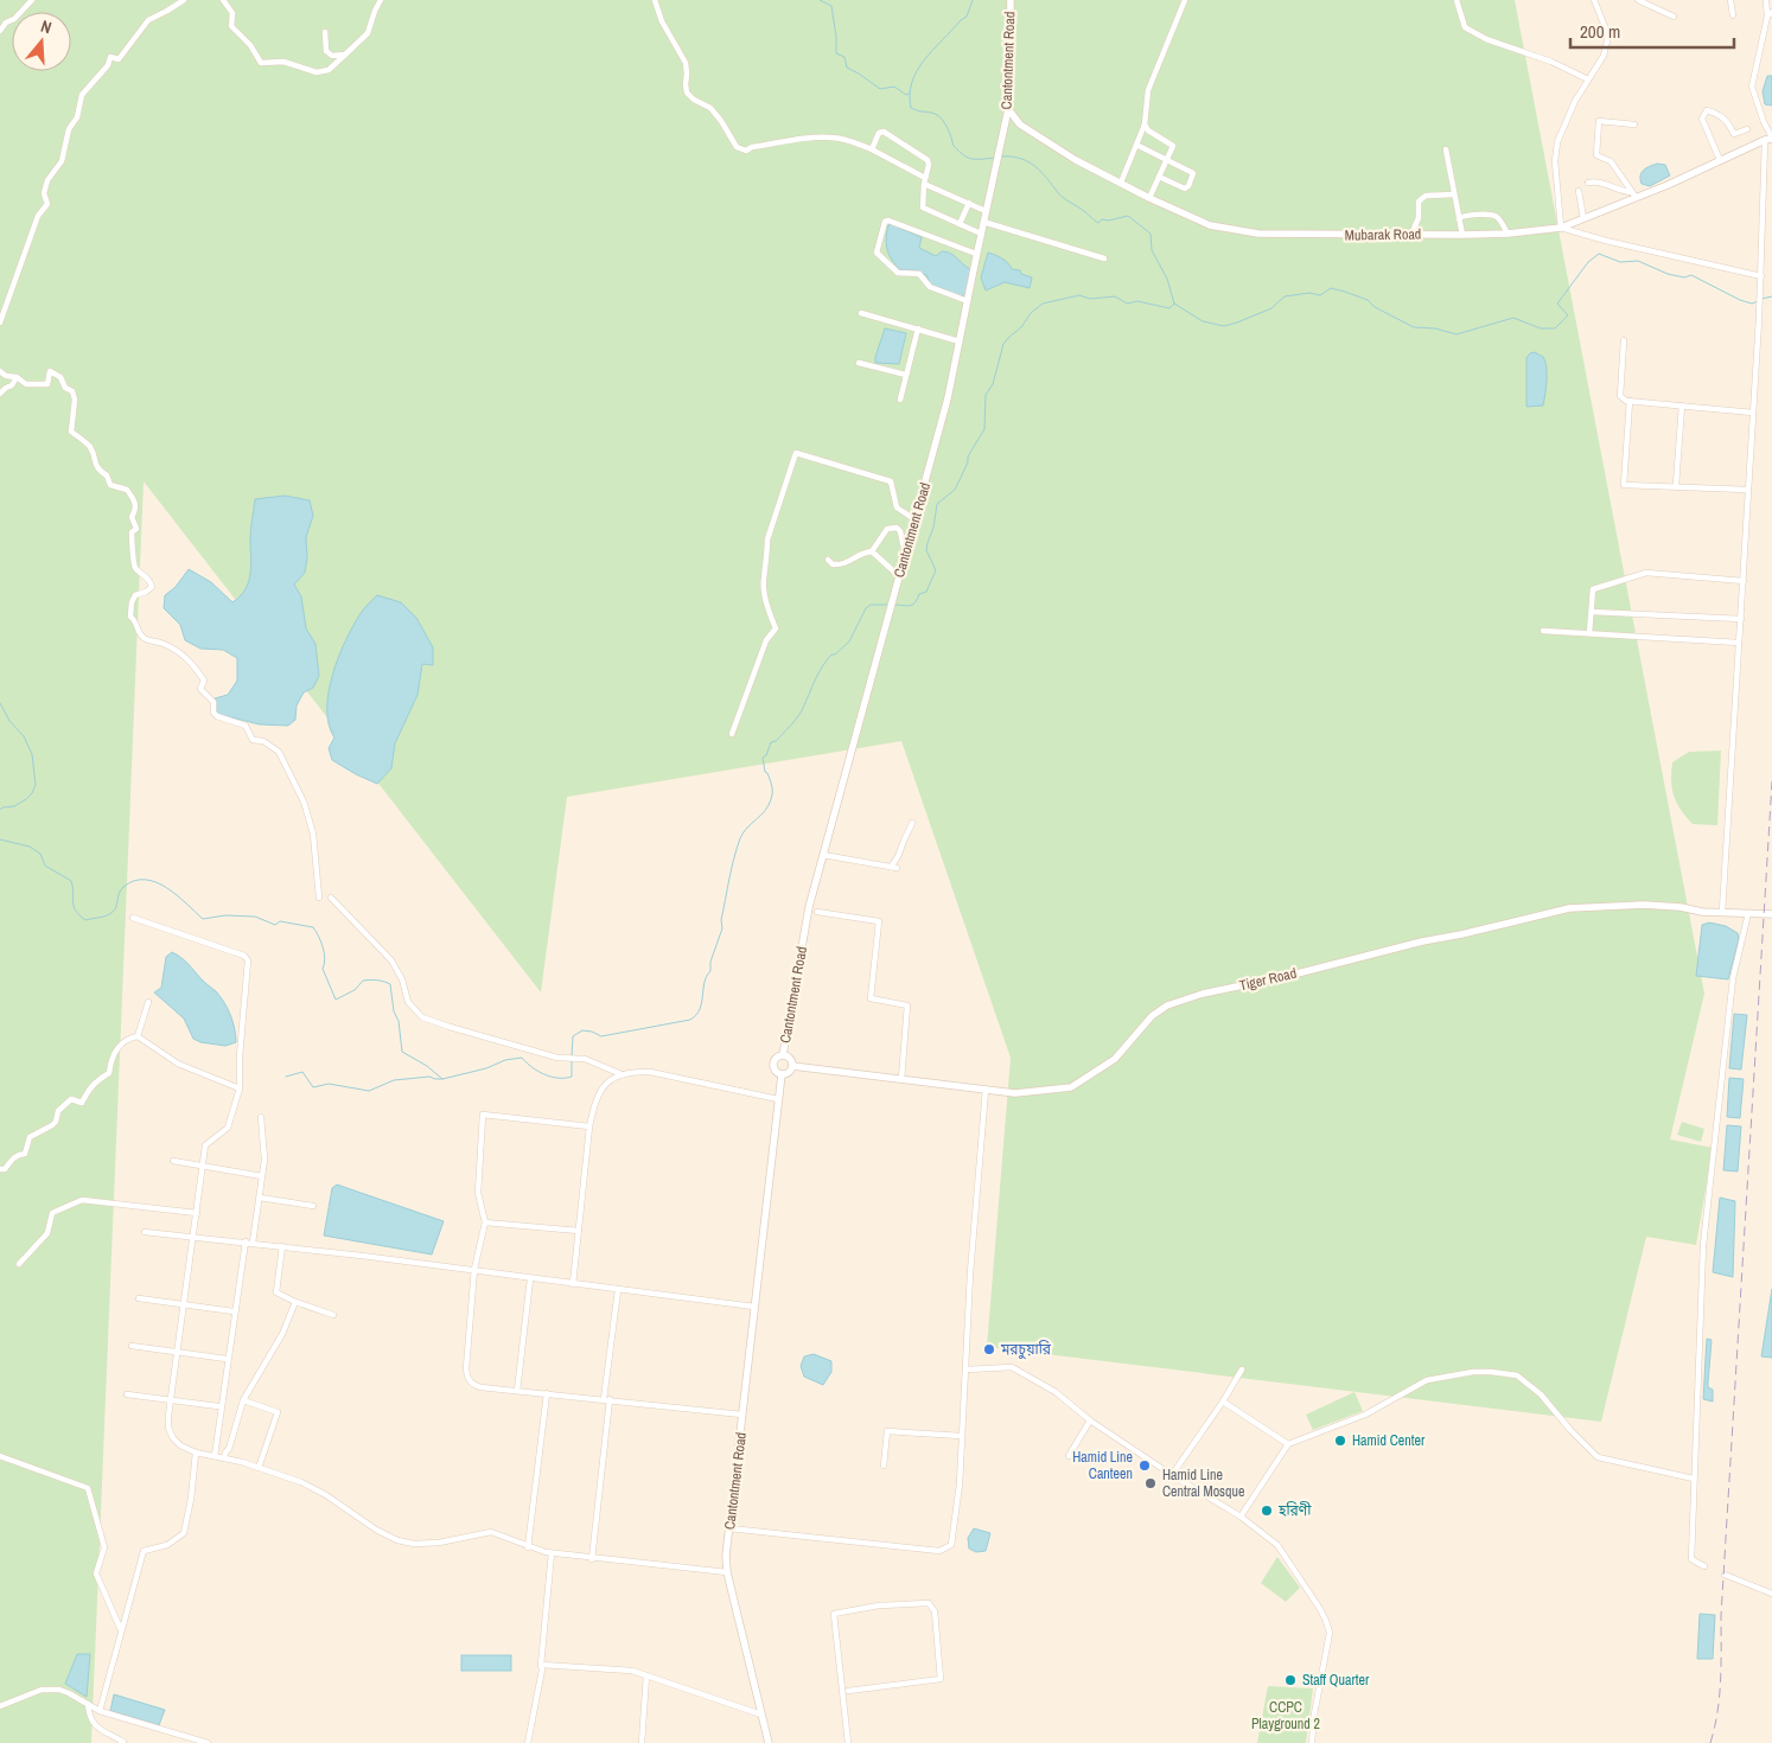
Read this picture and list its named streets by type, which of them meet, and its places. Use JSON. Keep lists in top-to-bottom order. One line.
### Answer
{"streets":{"street":["Cantontment Road","Mubarak Road","Tiger Road"]},"crossings":[["Cantontment Road","Mubarak Road"],["Cantontment Road","Tiger Road"]],"parks":["CCPC Playground 2"],"places":["মরচুয়ারি","Hamid Center","Hamid Line Canteen","Hamid Line Central Mosque","হরিণী","Staff Quarter"],"scale_bar":"200 m","north":"top"}
